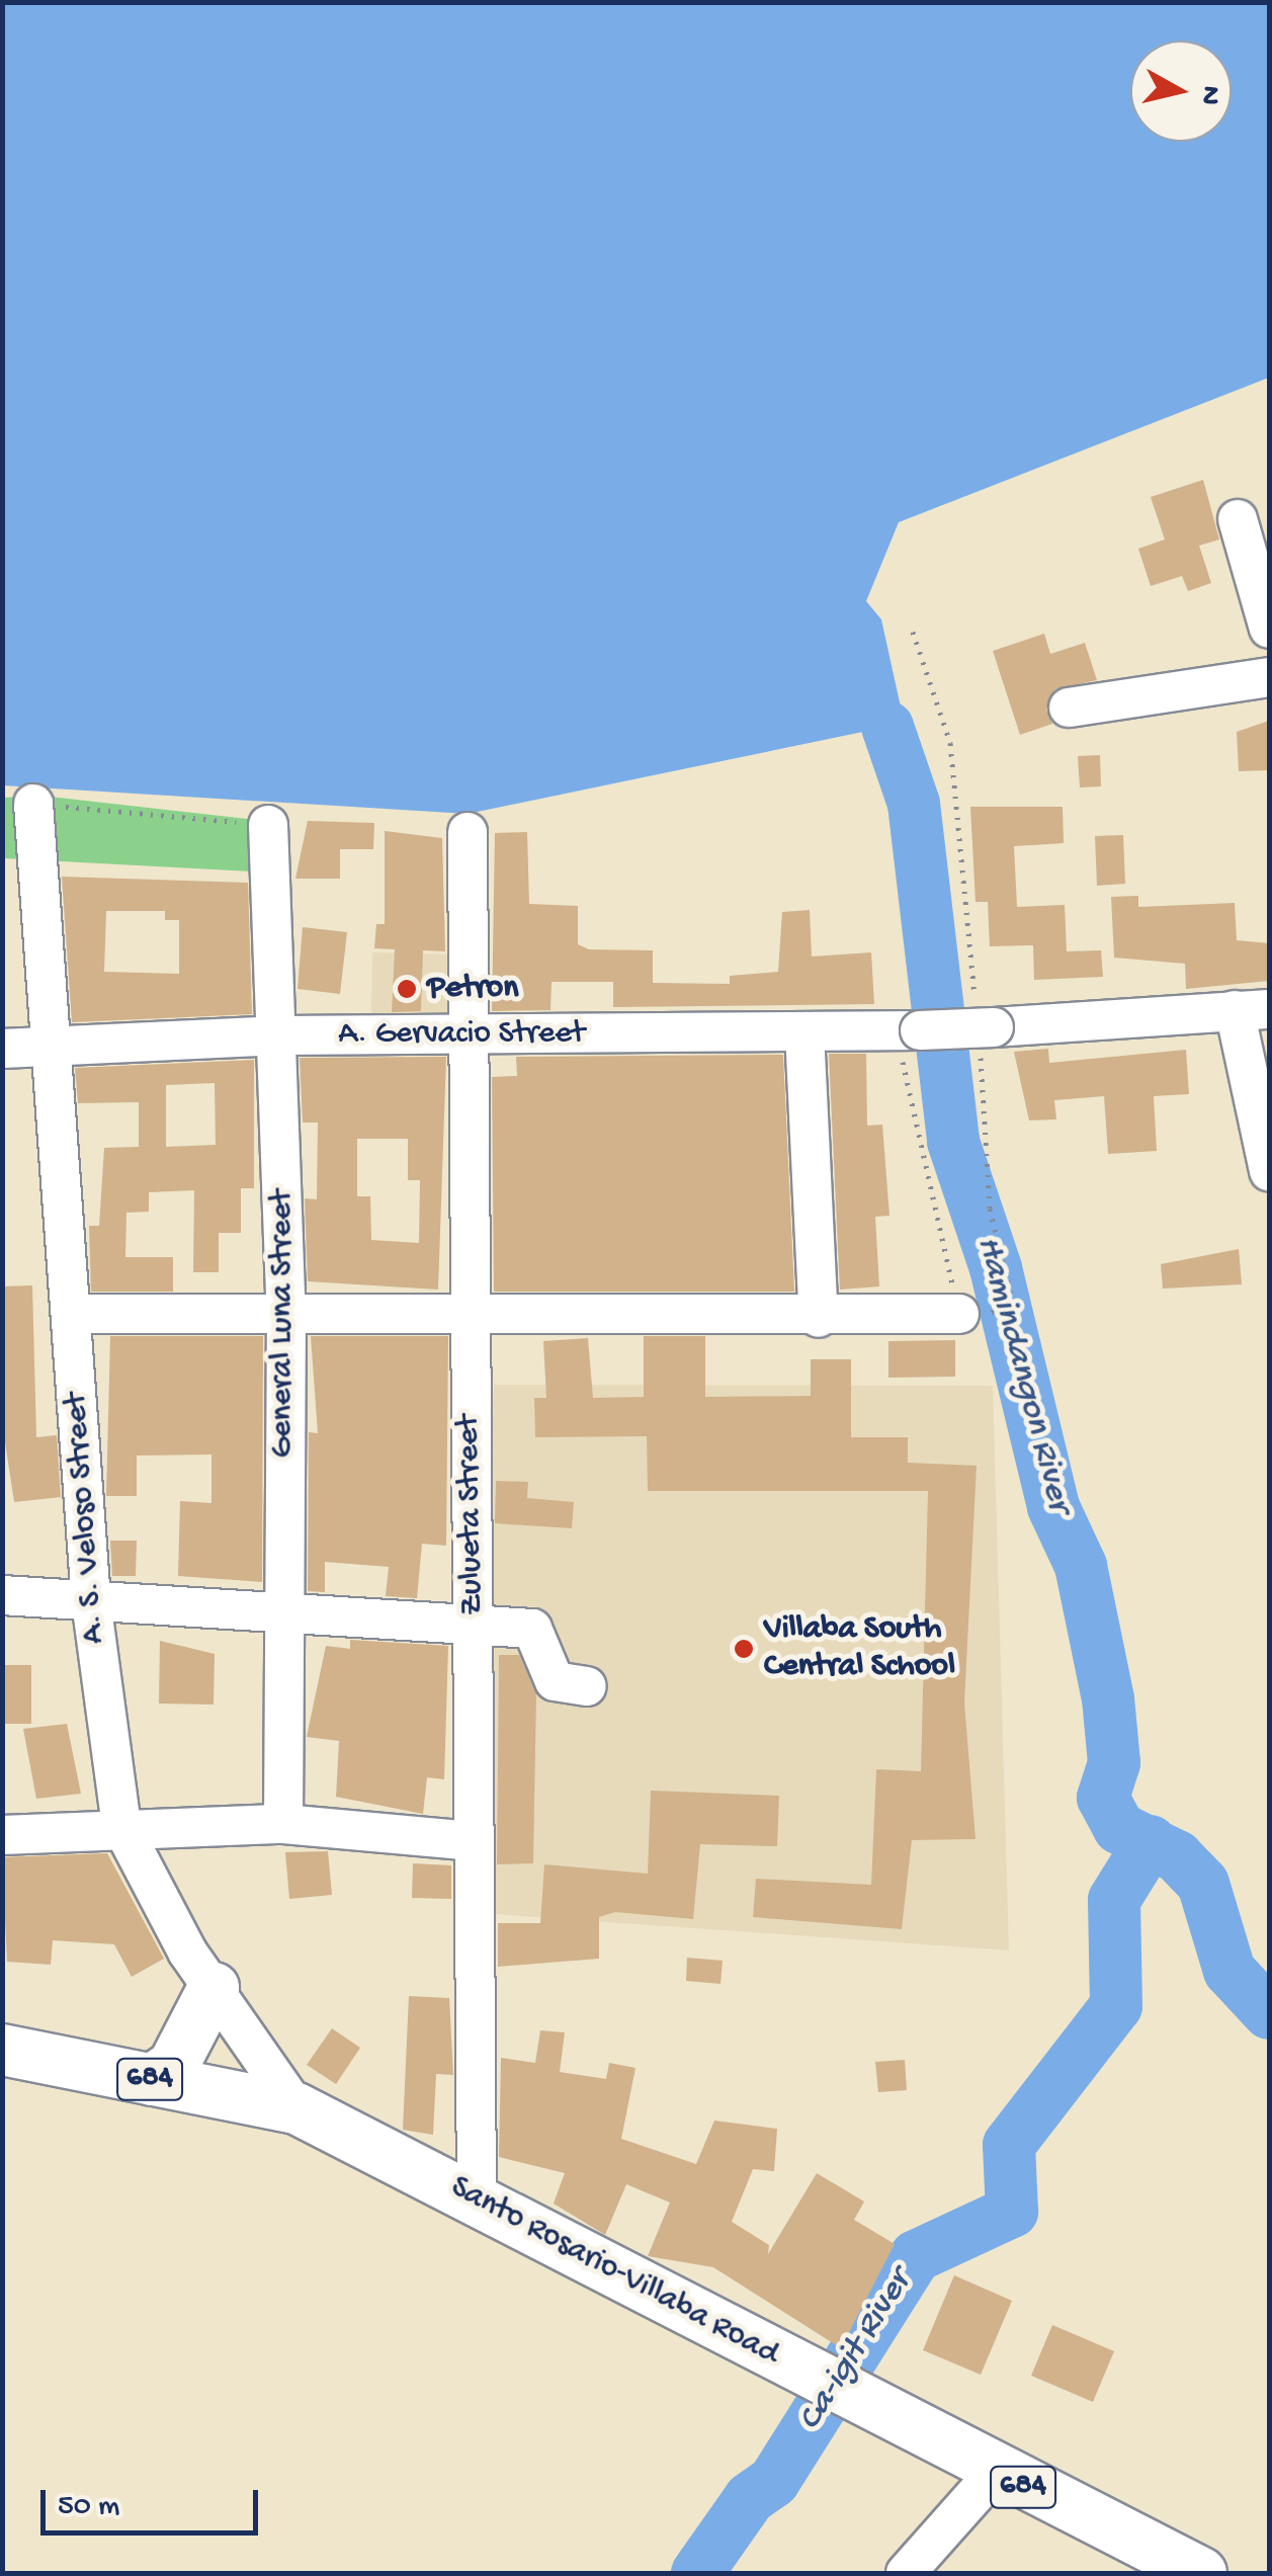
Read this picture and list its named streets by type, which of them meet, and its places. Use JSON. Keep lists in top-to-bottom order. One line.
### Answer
{"streets":{"main road":["684","Santo Rosario-Villaba Road"],"street":["A. Gervacio Street","General Luna Street","Zulueta Street","A. S. Veloso Street"]},"crossings":[["A. Gervacio Street","General Luna Street"],["A. Gervacio Street","Zulueta Street"],["A. Gervacio Street","A. S. Veloso Street"],["Zulueta Street","Santo Rosario-Villaba Road"],["A. S. Veloso Street","684"],["A. S. Veloso Street","Santo Rosario-Villaba Road"],["684","Santo Rosario-Villaba Road"]],"water":["Hamindangon River","Ca-igit River"],"places":["Petron","Villaba South Central School"],"scale_bar":"50 m","north":"right"}
